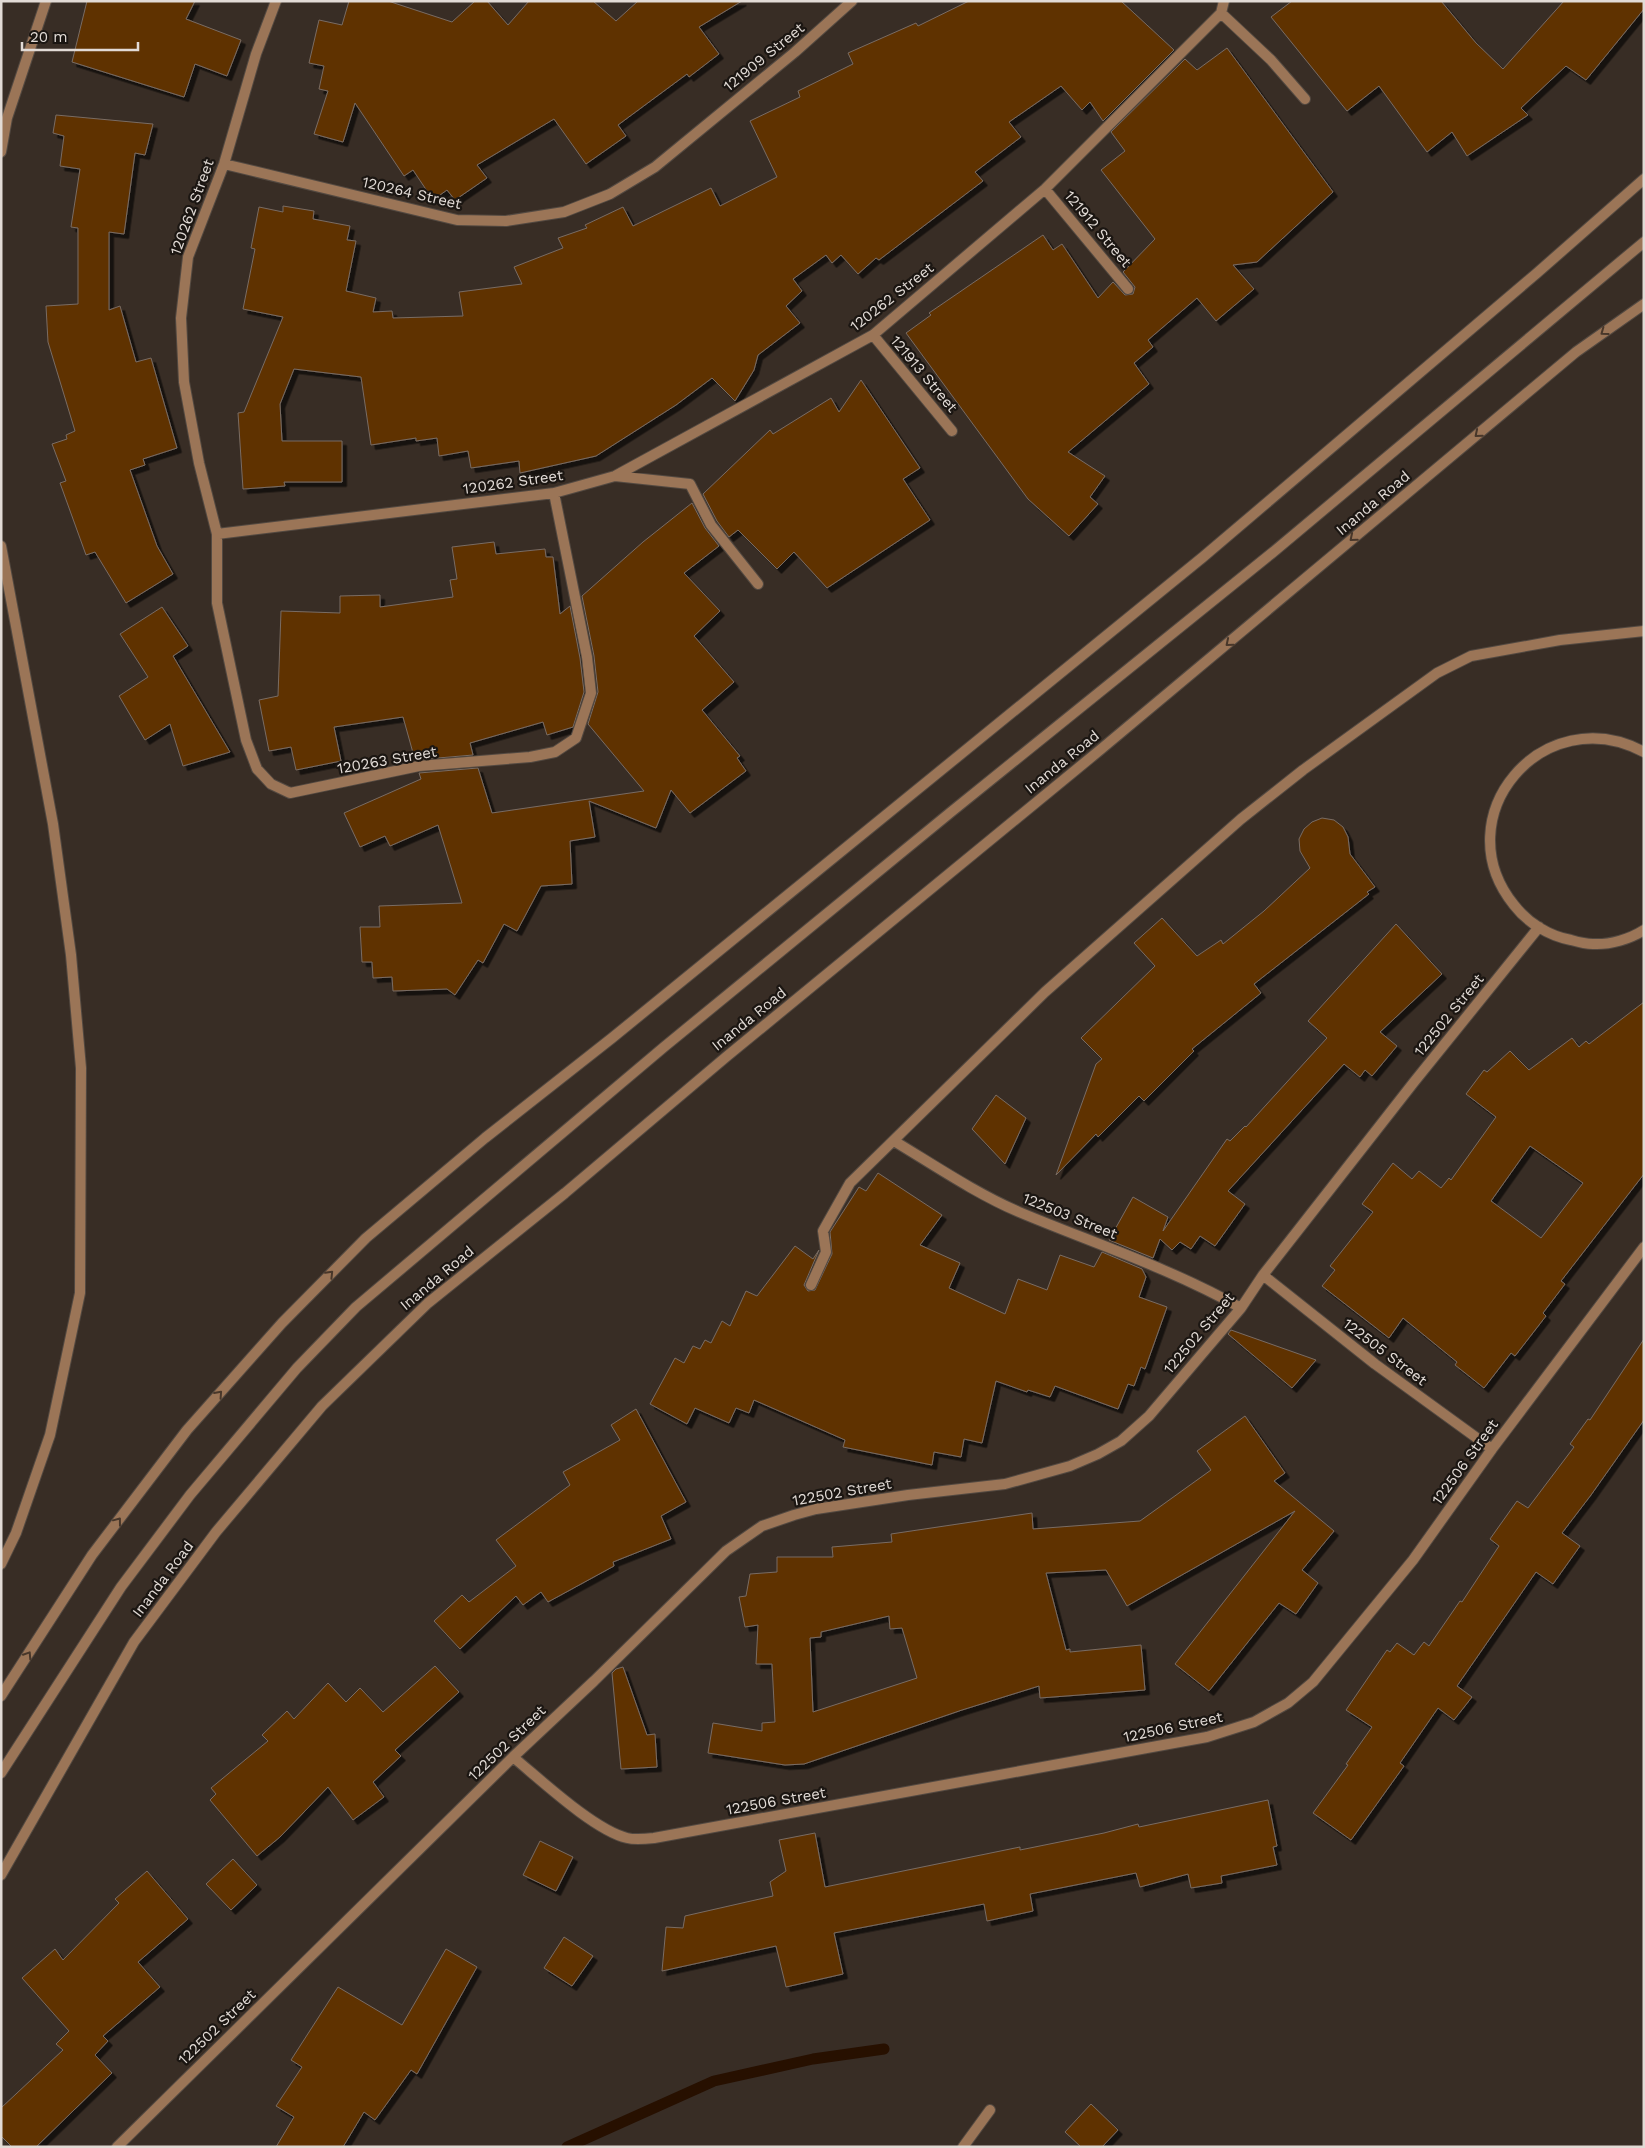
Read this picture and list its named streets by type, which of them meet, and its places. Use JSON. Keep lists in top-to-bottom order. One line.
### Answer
{"streets":{"street":["121909 Street","120264 Street","120262 Street","121912 Street","121913 Street","Inanda Road","120263 Street","122502 Street","122503 Street","122505 Street","122506 Street"]},"crossings":[["121909 Street","120264 Street"],["120264 Street","120262 Street"],["120262 Street","121912 Street"],["120262 Street","121913 Street"],["120262 Street","120263 Street"],["122502 Street","122503 Street"],["122502 Street","122505 Street"],["122502 Street","122506 Street"],["122505 Street","122506 Street"]],"scale_bar":"20 m"}
